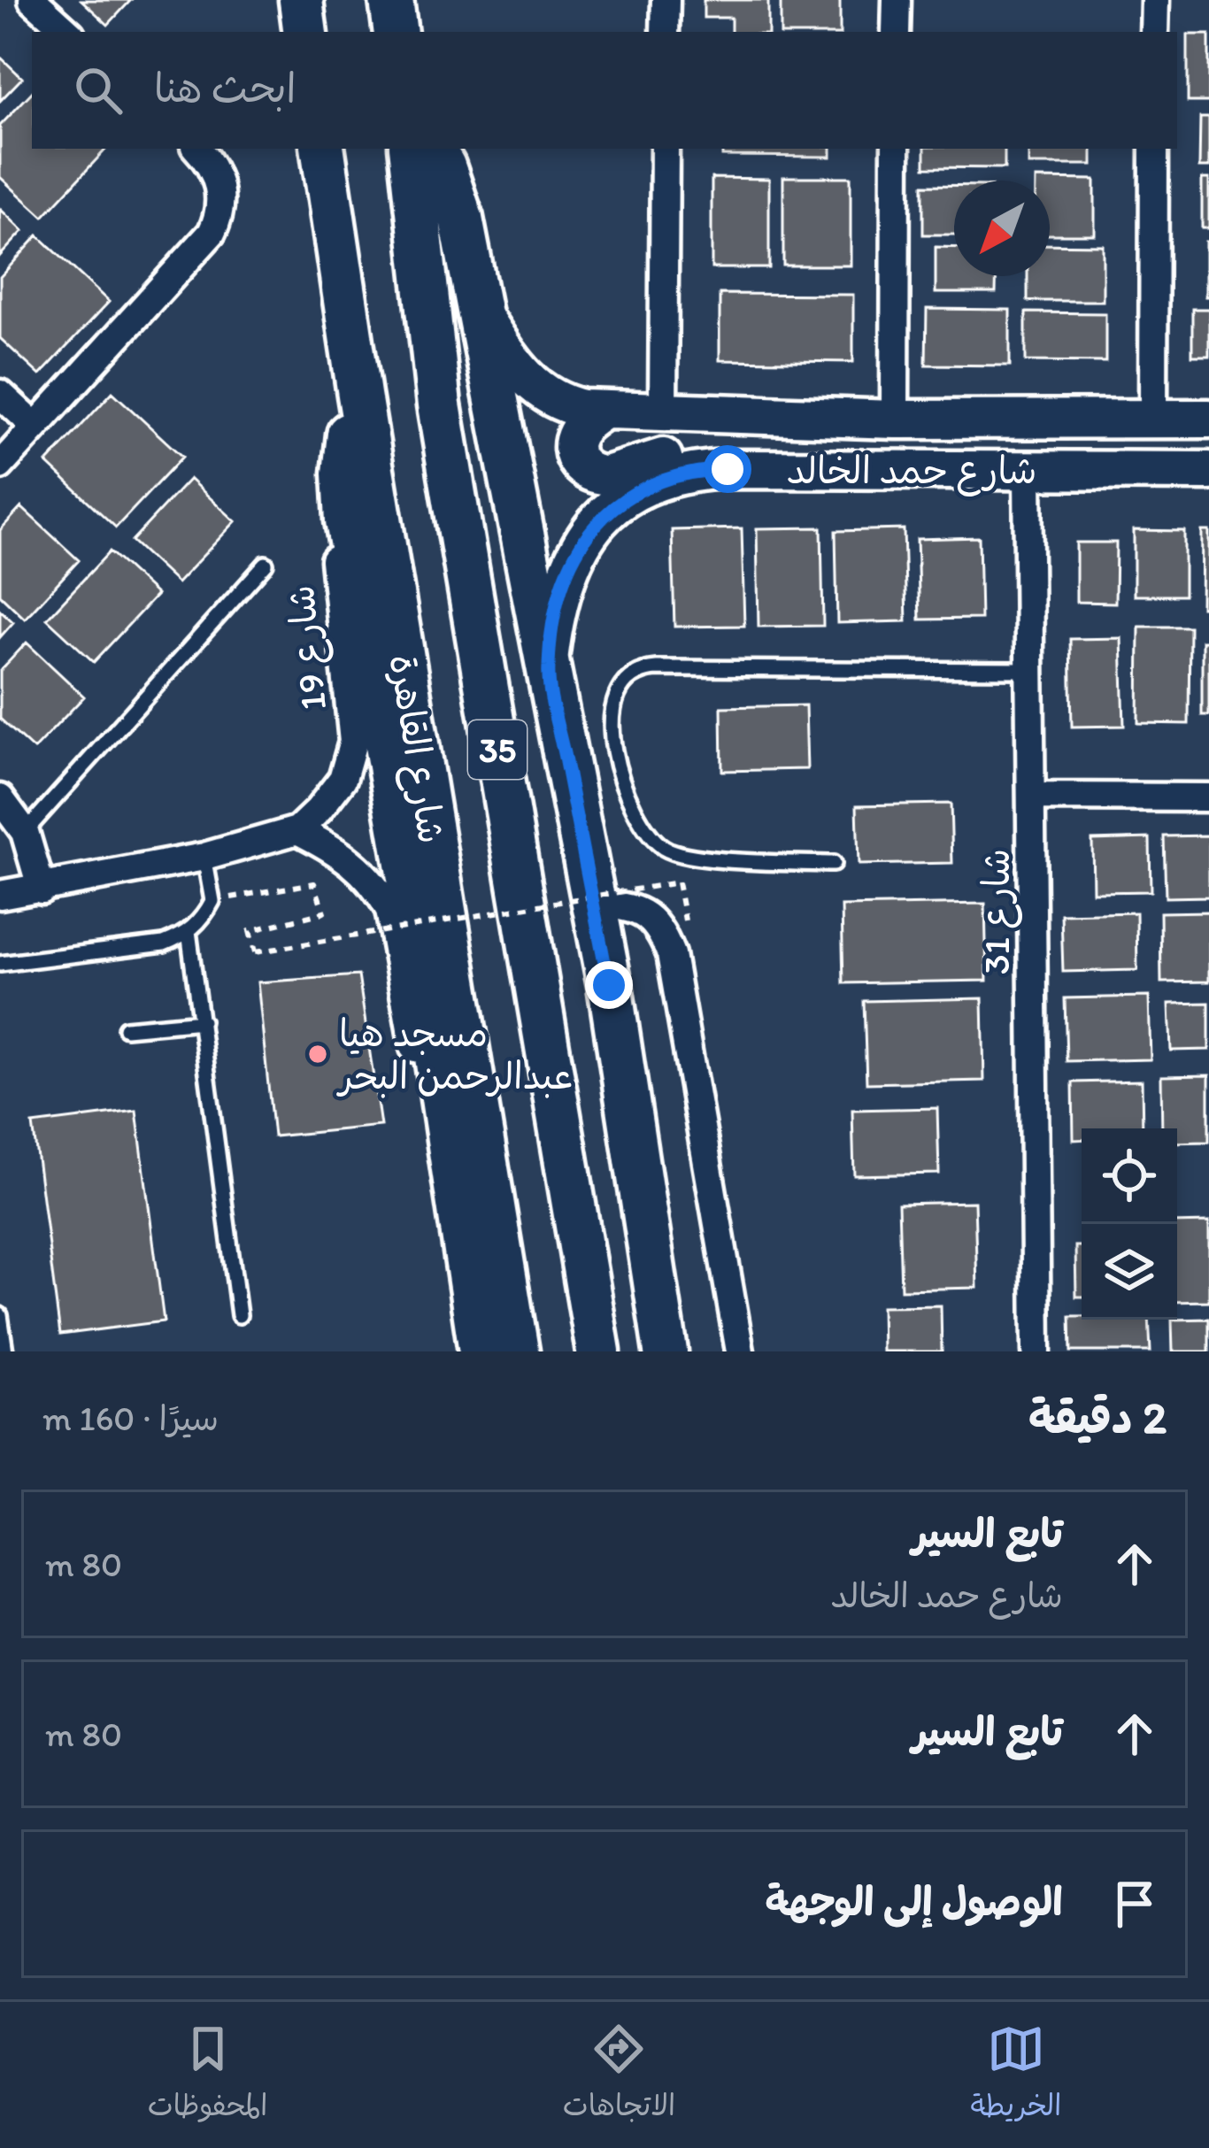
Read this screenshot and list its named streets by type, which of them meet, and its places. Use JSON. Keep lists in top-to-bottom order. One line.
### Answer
{"streets":{"main road":["شارع القاهرة","35"],"street":["شارع حمد الخالد","شارع 19","شارع 31"]},"crossings":[["شارع حمد الخالد","شارع 31"]],"places":["مسجد هيا عبدالرحمن البحر"],"north":"bottom left","page":{"search":"ابحث هنا","heading":["2 دقيقة","سيرًا · 160 m"],"list":[["تابع السير","شارع حمد الخالد","80 m"],["تابع السير","80 m"],"الوصول إلى الوجهة"],"nav":["الخريطة","الاتجاهات","المحفوظات"]}}
